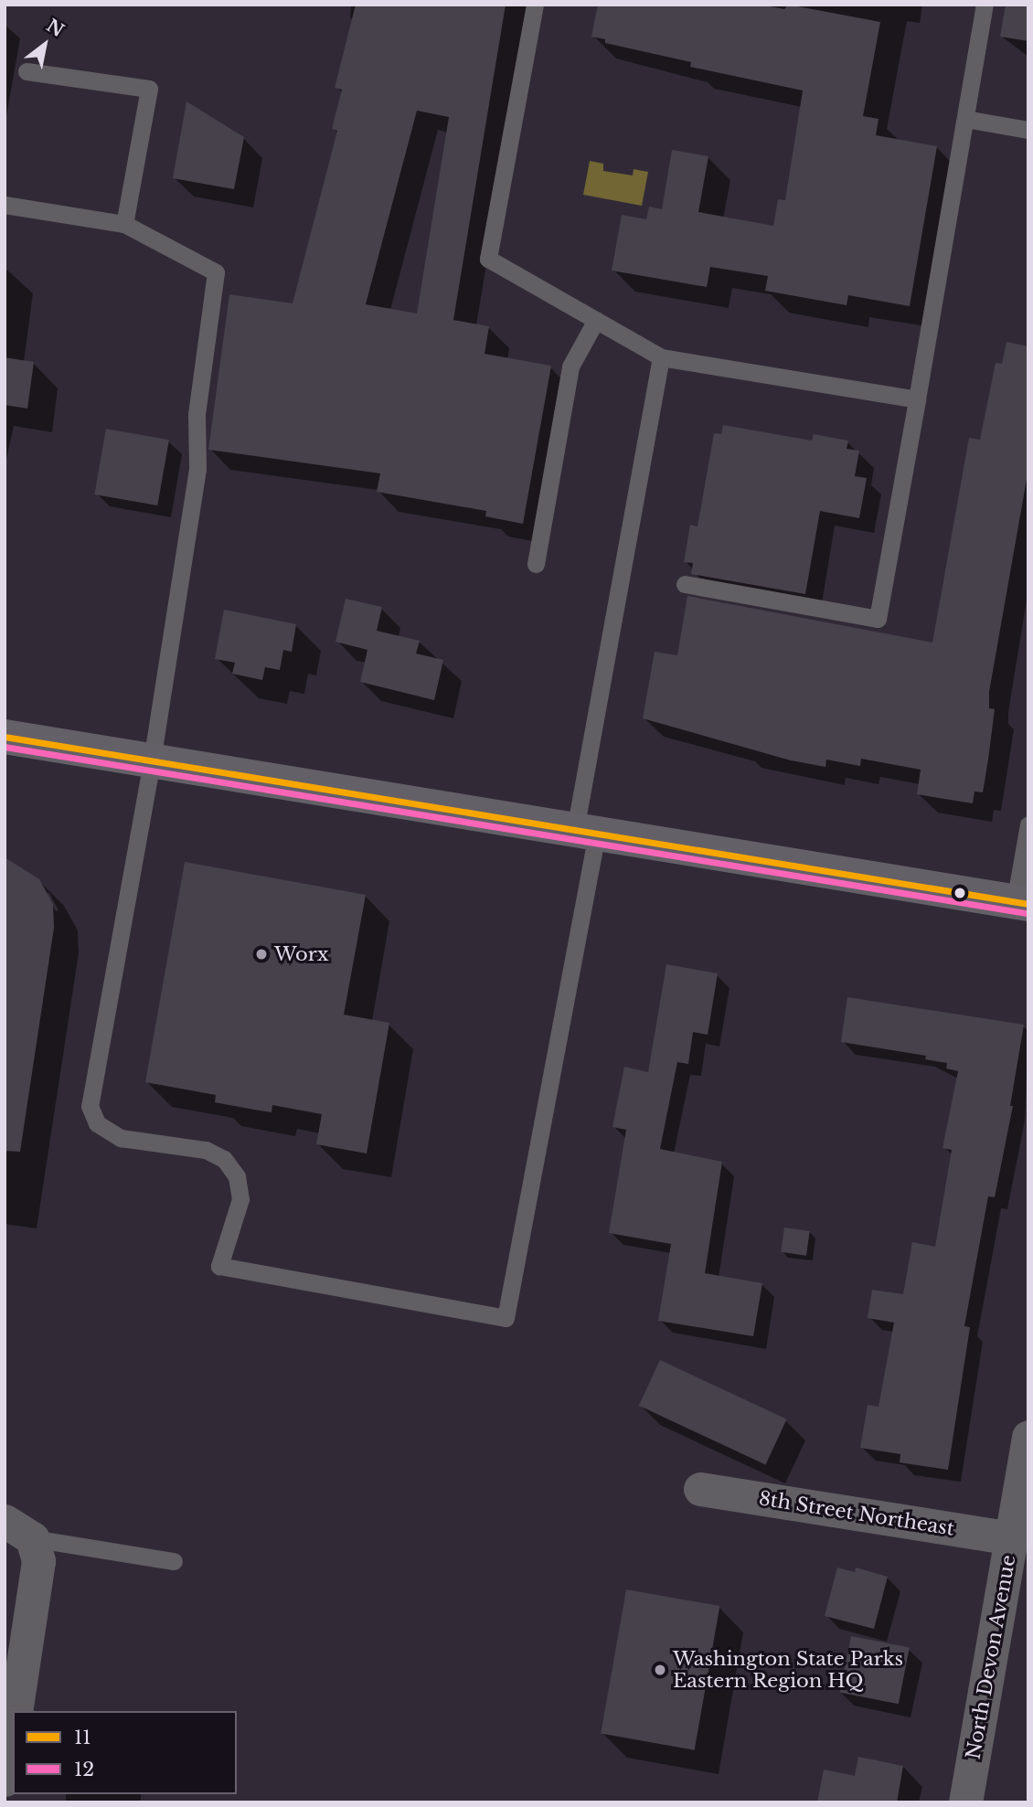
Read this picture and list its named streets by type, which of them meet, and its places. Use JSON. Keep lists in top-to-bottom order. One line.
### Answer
{"streets":{"street":["8th Street Northeast","North Devon Avenue"]},"crossings":[["8th Street Northeast","North Devon Avenue"]],"places":["Worx","Washington State Parks Eastern Region HQ"],"lines":["transit line 11","transit line 12"],"legend":["11","12"],"north":"top right"}
